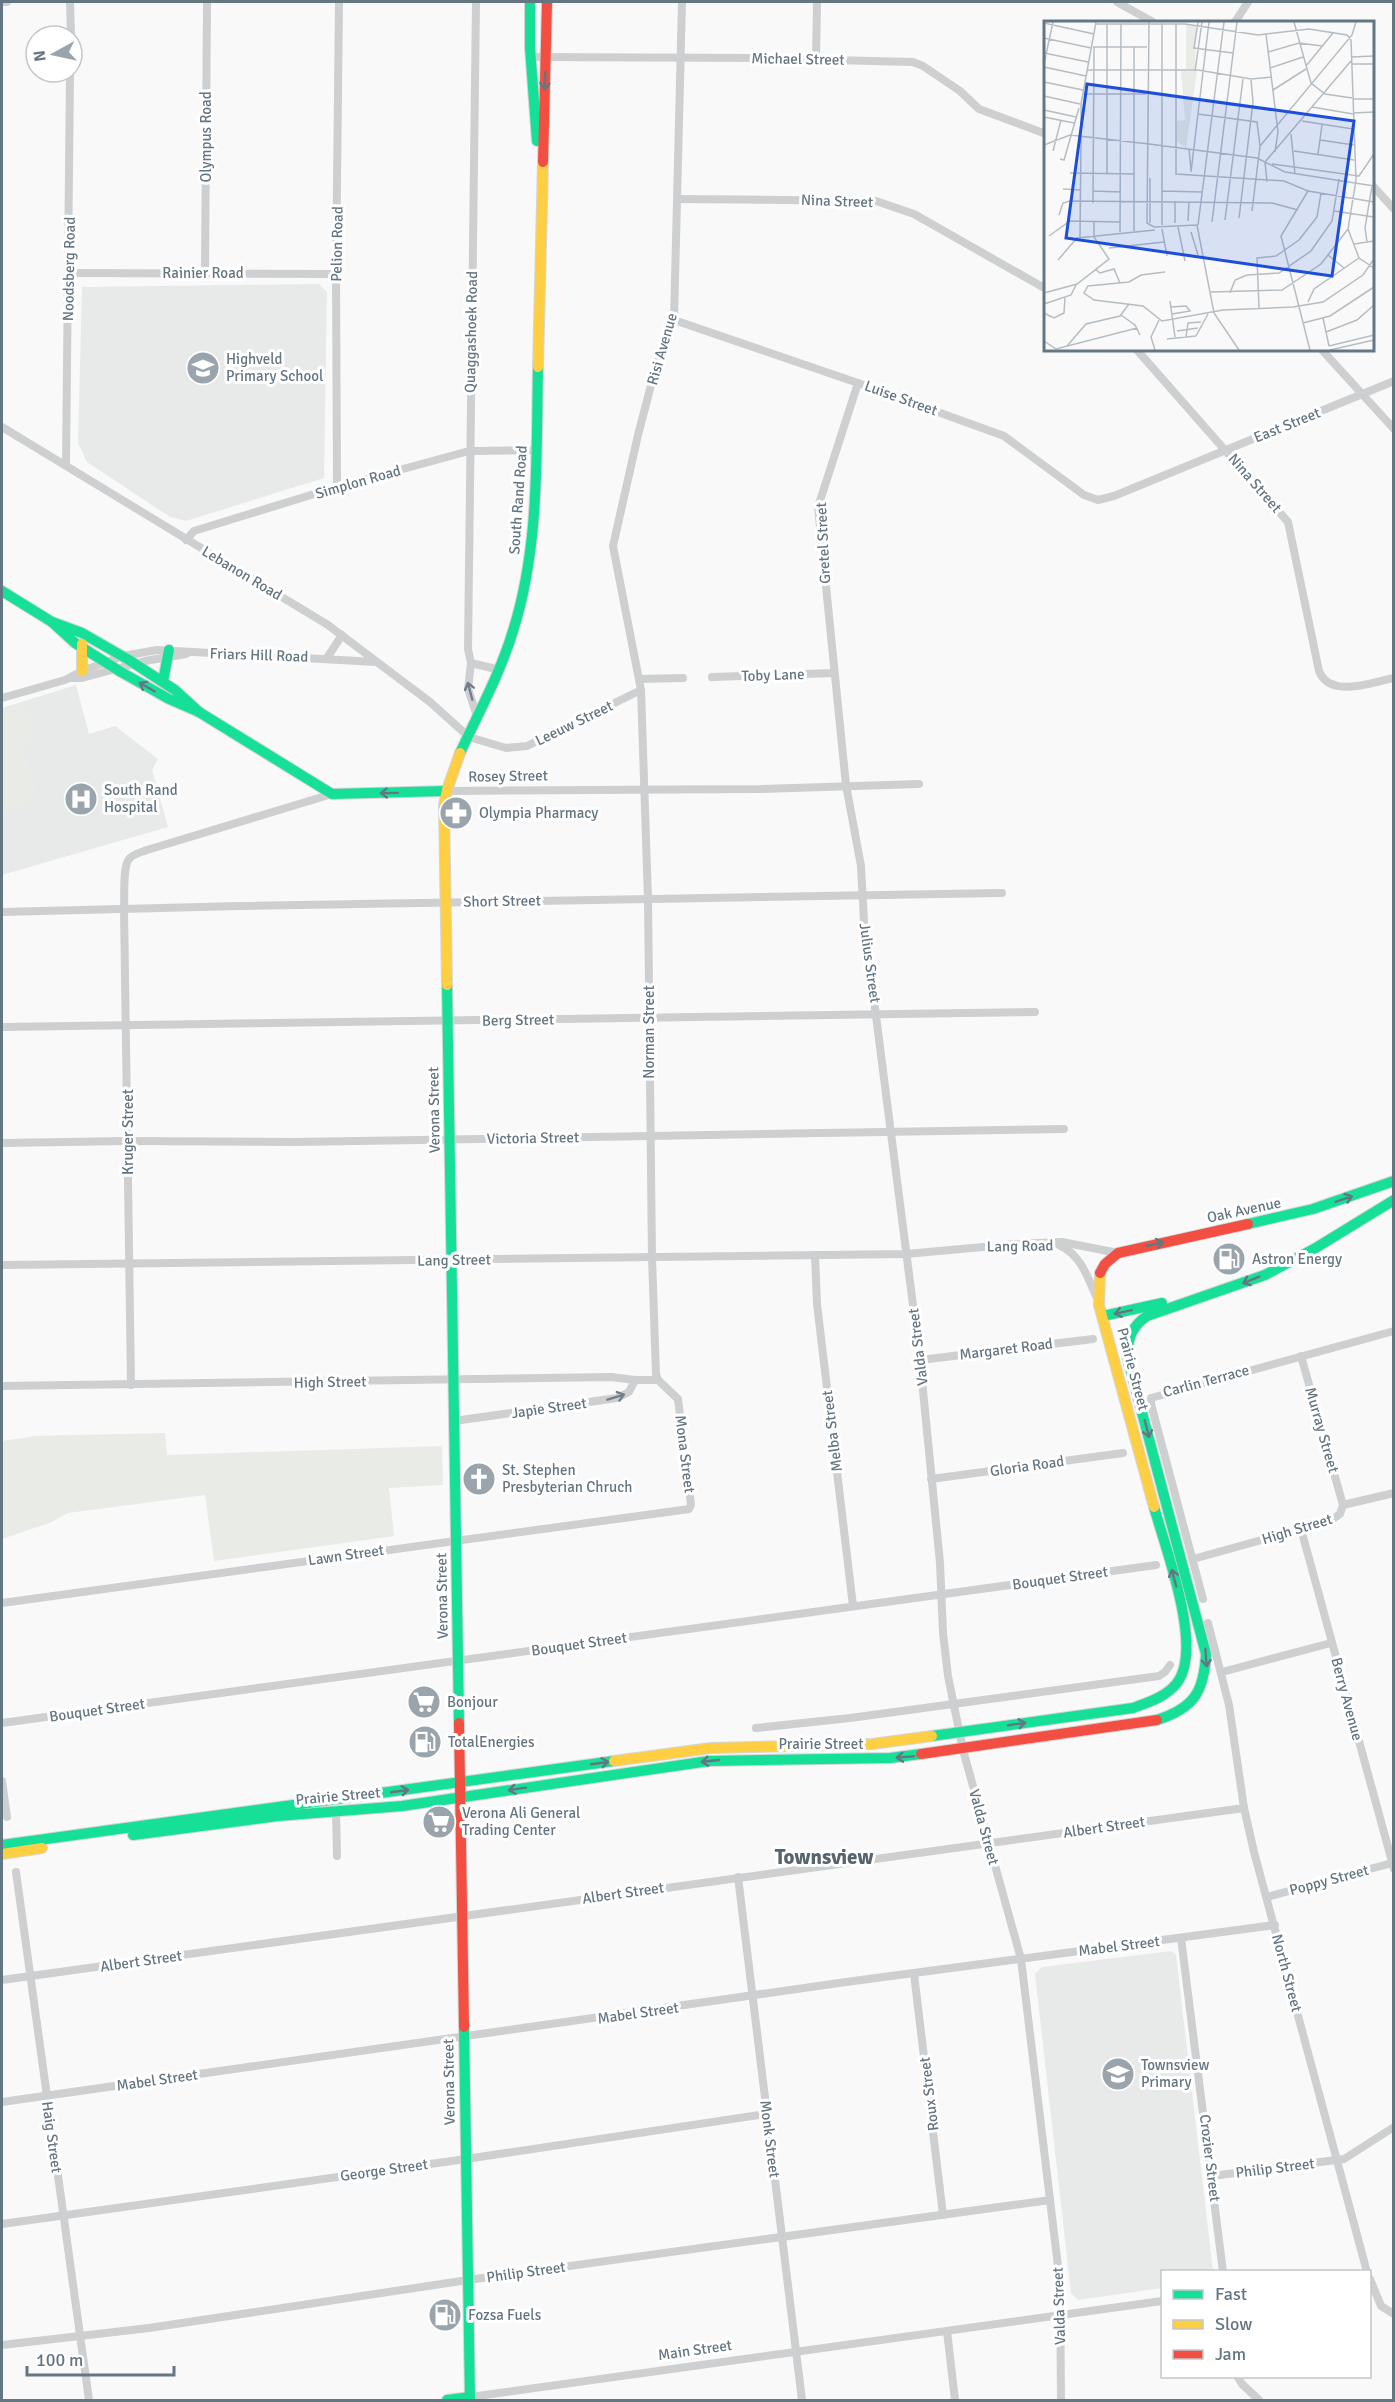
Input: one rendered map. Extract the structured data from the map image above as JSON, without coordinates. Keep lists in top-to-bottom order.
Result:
{
  "streets": {
    "main road": [
      "South Rand Road",
      "Rosey Street",
      "Verona Street",
      "Oak Avenue",
      "Prairie Street",
      "Main Street"
    ],
    "street": [
      "Michael Street",
      "Olympus Road",
      "Nina Street",
      "Pelion Road",
      "Noodsberg Road",
      "Rainier Road",
      "Quaggashoek Road",
      "Risi Avenue",
      "Luise Street",
      "East Street",
      "Simplon Road",
      "Gretel Street",
      "Lebanon Road",
      "Friars Hill Road",
      "Toby Lane",
      "Leeuw Street",
      "Short Street",
      "Julius Street",
      "Berg Street",
      "Norman Street",
      "Kruger Street",
      "Victoria Street",
      "Lang Road",
      "Lang Street",
      "Valda Street",
      "Margaret Road",
      "Carlin Terrace",
      "High Street",
      "Japie Street",
      "Murray Street",
      "Melba Street",
      "Mona Street",
      "Gloria Road",
      "Lawn Street",
      "Bouquet Street",
      "Berry Avenue",
      "Albert Street",
      "Poppy Street",
      "Mabel Street",
      "North Street",
      "Roux Street",
      "Haig Street",
      "Monk Street",
      "Crozier Street",
      "Philip Street",
      "George Street"
    ]
  },
  "crossings": [
    ["Michael Street", "Risi Avenue"],
    ["Michael Street", "South Rand Road"],
    ["Olympus Road", "Rainier Road"],
    ["Nina Street", "Risi Avenue"],
    ["Nina Street", "East Street"],
    ["Pelion Road", "Rainier Road"],
    ["Pelion Road", "Simplon Road"],
    ["Noodsberg Road", "Rainier Road"],
    ["Noodsberg Road", "Lebanon Road"],
    ["Quaggashoek Road", "Simplon Road"],
    ["Quaggashoek Road", "South Rand Road"],
    ["Risi Avenue", "Luise Street"],
    ["Risi Avenue", "Leeuw Street"],
    ["Risi Avenue", "Norman Street"],
    ["Luise Street", "East Street"],
    ["Luise Street", "Gretel Street"],
    ["Simplon Road", "South Rand Road"],
    ["Simplon Road", "Lebanon Road"],
    ["South Rand Road", "Lebanon Road"],
    ["South Rand Road", "Leeuw Street"],
    ["South Rand Road", "Rosey Street"],
    ["South Rand Road", "Verona Street"],
    ["Gretel Street", "Toby Lane"],
    ["Gretel Street", "Julius Street"],
    ["Lebanon Road", "Friars Hill Road"],
    ["Lebanon Road", "Leeuw Street"],
    ["Toby Lane", "Julius Street"],
    ["Leeuw Street", "Norman Street"],
    ["Rosey Street", "Julius Street"],
    ["Rosey Street", "Norman Street"],
    ["Rosey Street", "Verona Street"],
    ["Rosey Street", "Kruger Street"],
    ["Short Street", "Julius Street"],
    ["Short Street", "Norman Street"],
    ["Short Street", "Verona Street"],
    ["Short Street", "Kruger Street"],
    ["Julius Street", "Berg Street"],
    ["Julius Street", "Victoria Street"],
    ["Julius Street", "Lang Road"],
    ["Julius Street", "Lang Street"],
    ["Julius Street", "Valda Street"],
    ["Berg Street", "Norman Street"],
    ["Berg Street", "Verona Street"],
    ["Berg Street", "Kruger Street"],
    ["Norman Street", "Victoria Street"],
    ["Norman Street", "Lang Street"],
    ["Norman Street", "High Street"],
    ["Norman Street", "Mona Street"],
    ["Verona Street", "Victoria Street"],
    ["Verona Street", "Lang Street"],
    ["Verona Street", "Prairie Street"],
    ["Verona Street", "High Street"],
    ["Verona Street", "Japie Street"],
    ["Verona Street", "Lawn Street"],
    ["Verona Street", "Bouquet Street"],
    ["Verona Street", "Albert Street"],
    ["Verona Street", "Mabel Street"],
    ["Verona Street", "Philip Street"],
    ["Verona Street", "George Street"],
    ["Verona Street", "Main Street"],
    ["Kruger Street", "Victoria Street"],
    ["Kruger Street", "Lang Street"],
    ["Kruger Street", "High Street"],
    ["Oak Avenue", "Prairie Street"],
    ["Lang Road", "Lang Street"],
    ["Lang Road", "Valda Street"],
    ["Lang Road", "Prairie Street"],
    ["Lang Street", "Valda Street"],
    ["Lang Street", "Melba Street"],
    ["Valda Street", "Margaret Road"],
    ["Valda Street", "Prairie Street"],
    ["Valda Street", "Gloria Road"],
    ["Valda Street", "Bouquet Street"],
    ["Valda Street", "Albert Street"],
    ["Valda Street", "Mabel Street"],
    ["Valda Street", "Philip Street"],
    ["Valda Street", "Main Street"],
    ["Carlin Terrace", "High Street"],
    ["Carlin Terrace", "Murray Street"],
    ["High Street", "Japie Street"],
    ["High Street", "Murray Street"],
    ["High Street", "Mona Street"],
    ["High Street", "Berry Avenue"],
    ["Melba Street", "Bouquet Street"],
    ["Mona Street", "Lawn Street"],
    ["Berry Avenue", "Poppy Street"],
    ["Albert Street", "North Street"],
    ["Albert Street", "Haig Street"],
    ["Albert Street", "Monk Street"],
    ["Poppy Street", "North Street"],
    ["Mabel Street", "North Street"],
    ["Mabel Street", "Roux Street"],
    ["Mabel Street", "Haig Street"],
    ["Mabel Street", "Monk Street"],
    ["Mabel Street", "Crozier Street"],
    ["North Street", "Philip Street"],
    ["Roux Street", "Philip Street"],
    ["Haig Street", "Philip Street"],
    ["Haig Street", "George Street"],
    ["Monk Street", "Philip Street"],
    ["Monk Street", "George Street"],
    ["Monk Street", "Main Street"],
    ["Crozier Street", "Philip Street"]
  ],
  "one_way": ["Japie Street"],
  "districts": ["Townsview"],
  "places": {
    "school or university": ["Highveld Primary School", "Townsview Primary"],
    "hospital": ["South Rand Hospital"],
    "pharmacy": ["Olympia Pharmacy"],
    "fuel station": ["Astron Energy", "TotalEnergies", "Fozsa Fuels"],
    "church": ["St. Stephen Presbyterian Chruch"],
    "supermarket": ["Bonjour", "Verona Ali General Trading Center"]
  },
  "legend": ["Fast", "Slow", "Jam"],
  "scale_bar": "100 m",
  "north": "left"
}
